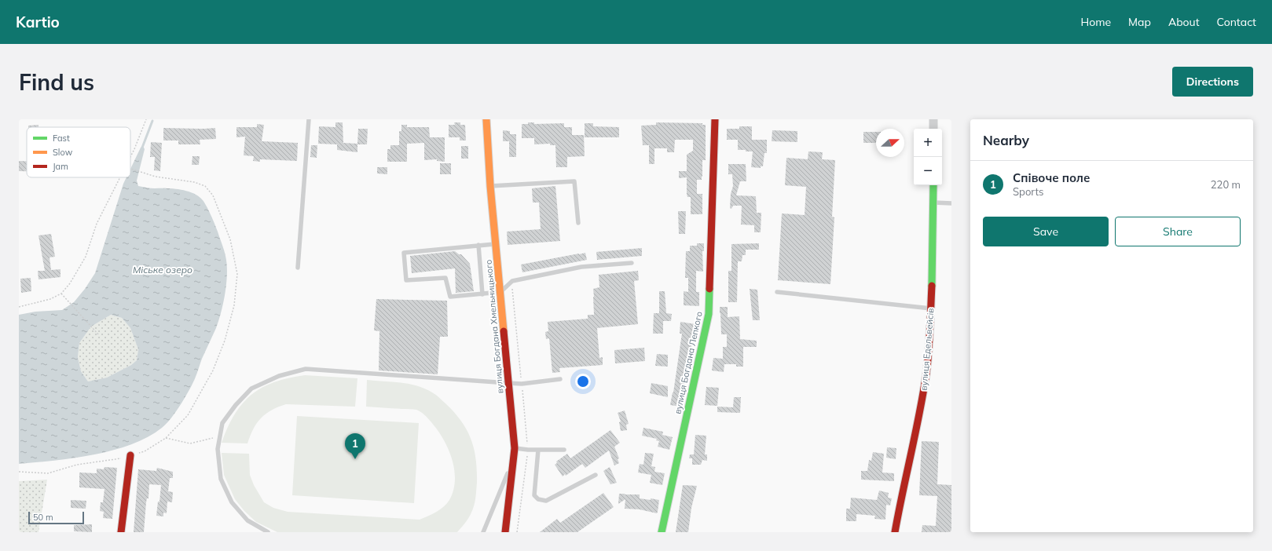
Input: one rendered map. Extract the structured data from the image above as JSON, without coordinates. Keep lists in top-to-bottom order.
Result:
{
  "streets": {
    "street": ["вулиця Богдана Хмельницького", "вулиця Едельвейсів", "вулиця Богдана Лепкого"]
  },
  "water": ["Міське озеро"],
  "legend": ["Fast", "Slow", "Jam"],
  "scale_bar": "50 m",
  "north": "right",
  "page": {
    "header": "Kartio",
    "nav": [
      "Home",
      "Map",
      "About",
      "Contact"
    ],
    "buttons": [
      "Directions",
      ["Save", "Share"]
    ],
    "title": "Find us",
    "heading": "Nearby",
    "map_buttons": ["+", "−"],
    "list": [
      {
        "mark": "1",
        "name": "Співоче поле",
        "note": "Sports",
        "value": "220 m"
      }
    ],
    "pins": "1",
    "scale": "50 m"
  }
}
